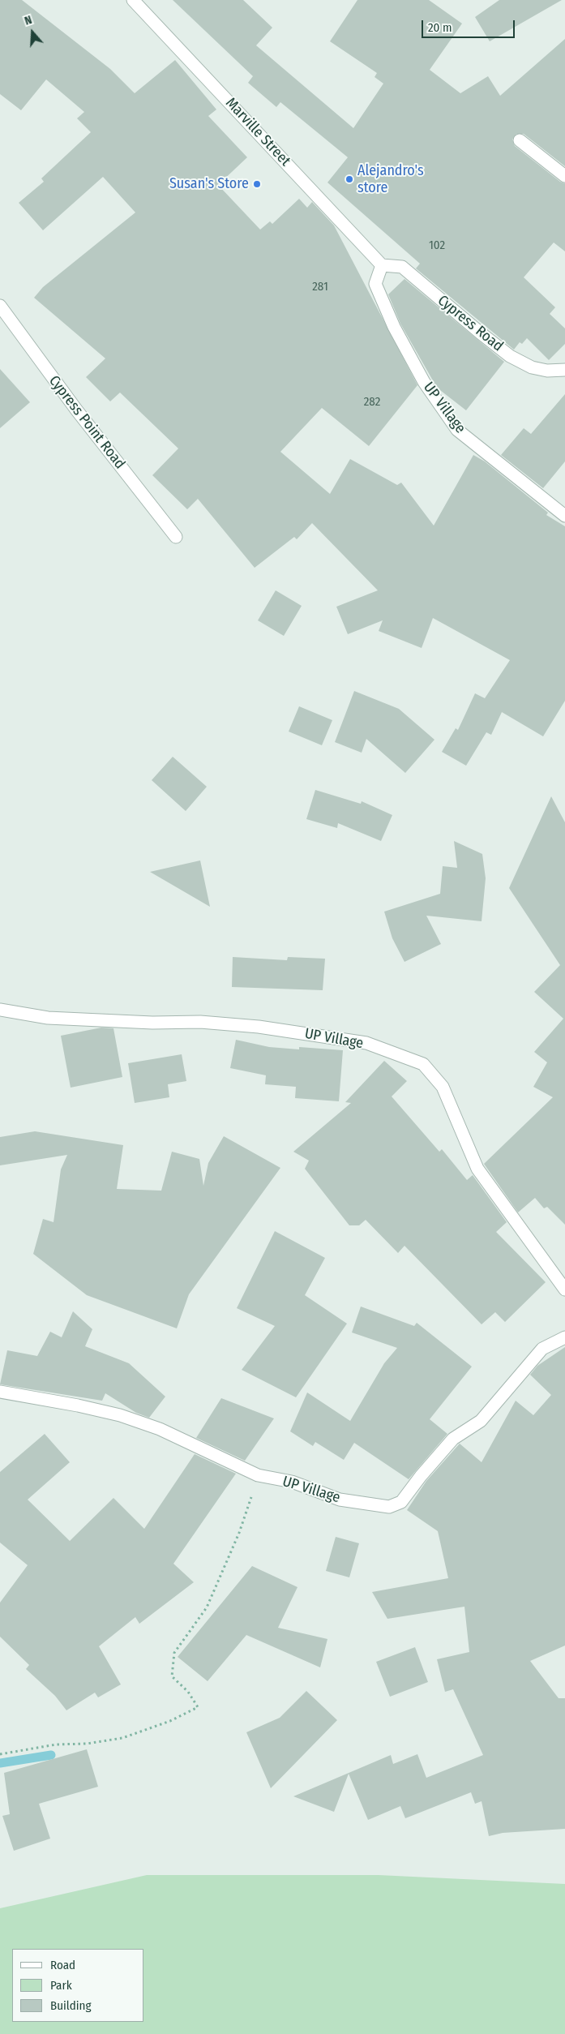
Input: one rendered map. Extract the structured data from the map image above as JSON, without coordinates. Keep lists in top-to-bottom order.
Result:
{
  "streets": {
    "street": [
      "Marville Street",
      "Cypress Road",
      "UP Village",
      "Cypress Point Road"
    ]
  },
  "crossings": [
    ["Marville Street", "Cypress Road"],
    ["Marville Street", "UP Village"],
    ["Cypress Road", "UP Village"]
  ],
  "places": ["Alejandro's store", "Susan's Store"],
  "house_numbers": ["102", "281", "282"],
  "legend": ["Road", "Park", "Building"],
  "scale_bar": "20 m",
  "north": "top"
}
